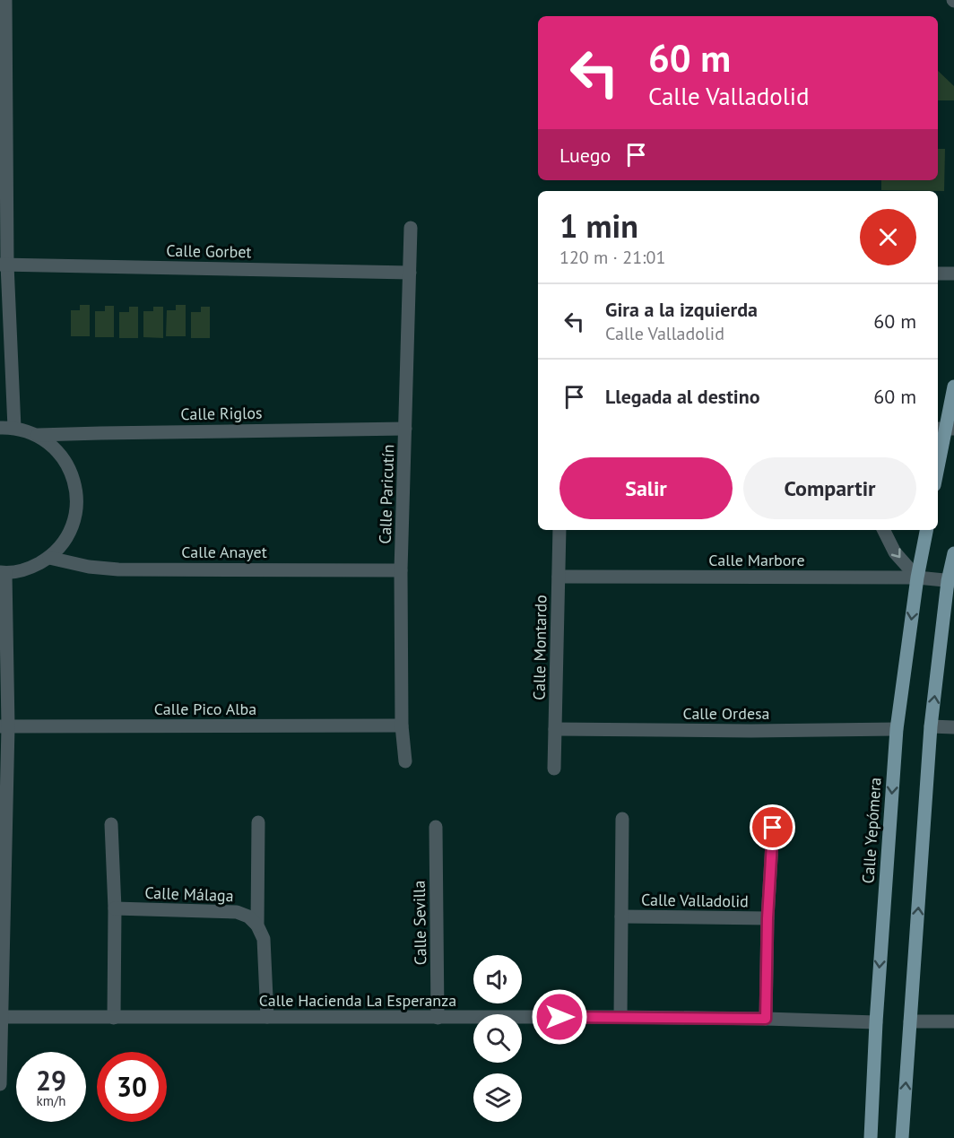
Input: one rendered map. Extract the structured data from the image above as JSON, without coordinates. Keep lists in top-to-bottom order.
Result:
{
  "streets": {
    "main road": ["Calle Yepómera"],
    "street": [
      "Calle Gorbet",
      "Calle Riglos",
      "Calle Paricutín",
      "Calle Anayet",
      "Calle Marbore",
      "Calle Montardo",
      "Calle Pico Alba",
      "Calle Ordesa",
      "Calle Málaga",
      "Calle Valladolid",
      "Calle Sevilla",
      "Calle Hacienda La Esperanza"
    ]
  },
  "crossings": [
    ["Calle Gorbet", "Calle Paricutín"],
    ["Calle Riglos", "Calle Paricutín"],
    ["Calle Paricutín", "Calle Anayet"],
    ["Calle Paricutín", "Calle Pico Alba"],
    ["Calle Marbore", "Calle Montardo"],
    ["Calle Marbore", "Calle Yepómera"],
    ["Calle Montardo", "Calle Ordesa"],
    ["Calle Ordesa", "Calle Yepómera"],
    ["Calle Yepómera", "Calle Hacienda La Esperanza"],
    ["Calle Valladolid", "Calle Hacienda La Esperanza"],
    ["Calle Sevilla", "Calle Hacienda La Esperanza"]
  ],
  "page": {
    "turn": ["60 m", "Calle Valladolid"],
    "then": "Luego",
    "heading": ["1 min", "120 m · 21:01"],
    "list": [
      {
        "name": "Gira a la izquierda",
        "note": "Calle Valladolid",
        "value": "60 m"
      },
      {
        "name": "Llegada al destino",
        "value": "60 m"
      }
    ],
    "buttons": ["Salir", "Compartir"],
    "speed": "29 km/h",
    "limit": "30"
  }
}
